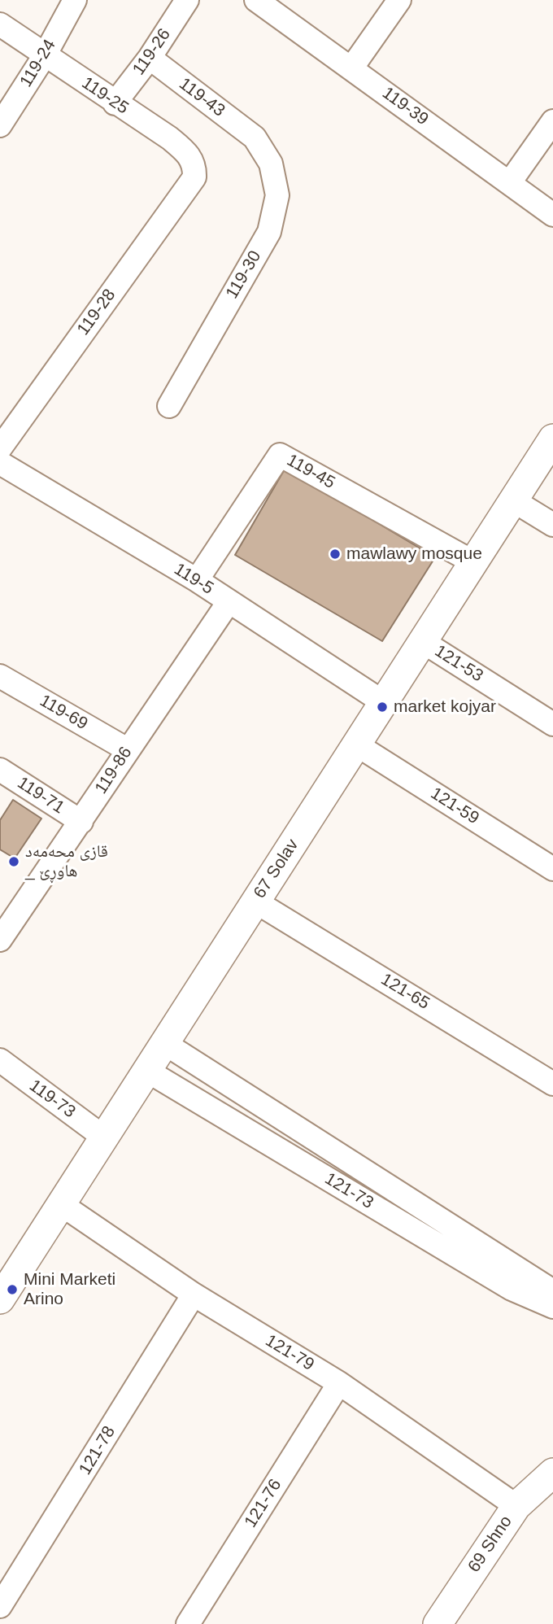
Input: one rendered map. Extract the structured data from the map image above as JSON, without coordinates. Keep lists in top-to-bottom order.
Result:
{
  "streets": {
    "street": [
      "119-26",
      "119-24",
      "119-25",
      "119-43",
      "119-39",
      "119-30",
      "119-28",
      "119-45",
      "119-5",
      "121-53",
      "119-69",
      "119-86",
      "119-71",
      "121-59",
      "67 Solav",
      "121-65",
      "119-73",
      "121-73",
      "121-79",
      "121-78",
      "121-76",
      "69 Shno"
    ]
  },
  "crossings": [
    ["119-26", "119-25"],
    ["119-26", "119-43"],
    ["119-24", "119-25"],
    ["119-25", "119-28"],
    ["119-43", "119-30"],
    ["119-45", "119-5"],
    ["119-45", "67 Solav"],
    ["119-5", "119-86"],
    ["119-5", "67 Solav"],
    ["121-53", "67 Solav"],
    ["119-69", "119-86"],
    ["119-86", "119-71"],
    ["121-59", "67 Solav"],
    ["67 Solav", "121-65"],
    ["67 Solav", "119-73"],
    ["67 Solav", "121-73"],
    ["67 Solav", "121-79"],
    ["121-79", "121-78"],
    ["121-79", "121-76"],
    ["121-79", "69 Shno"]
  ],
  "places": [
    "mawlawy mosque",
    "market kojyar",
    "قازی محەمەد _ هاوڕێ",
    "Mini Marketi Arino"
  ]
}
